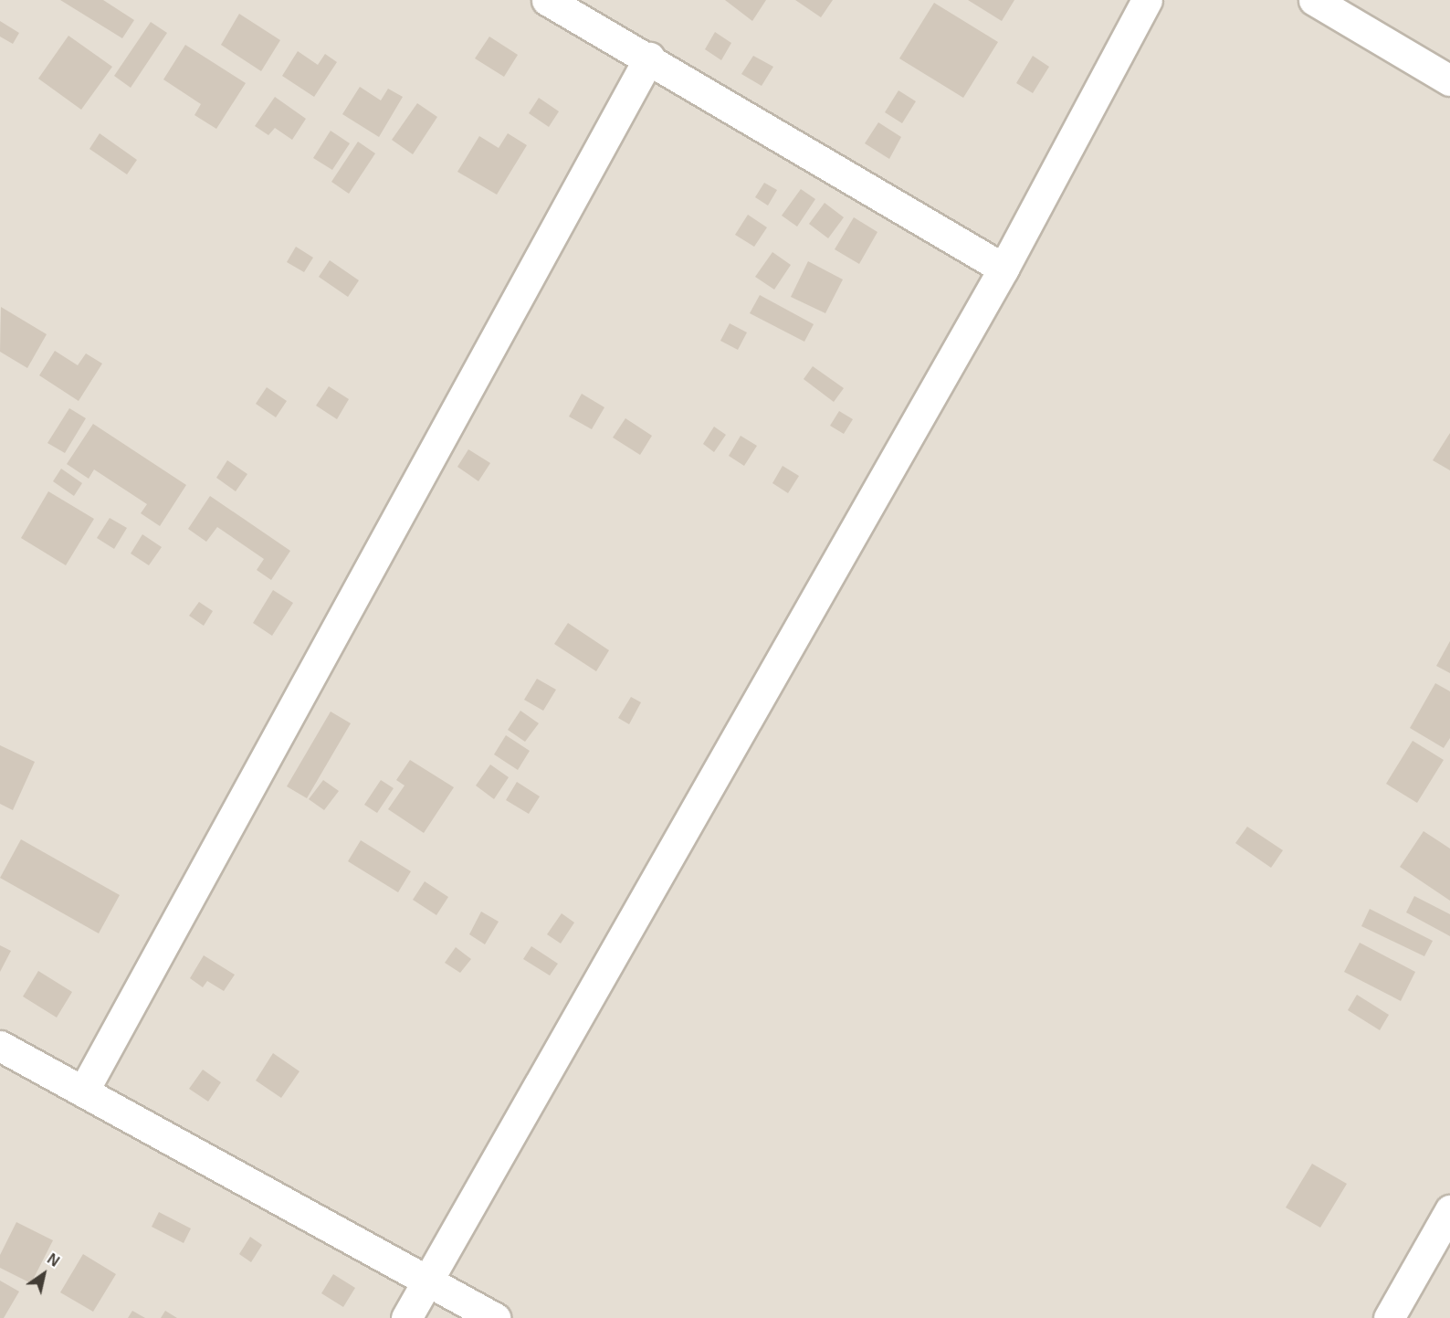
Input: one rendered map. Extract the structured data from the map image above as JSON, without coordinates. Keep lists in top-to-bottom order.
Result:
{
  "north": "top right"
}
